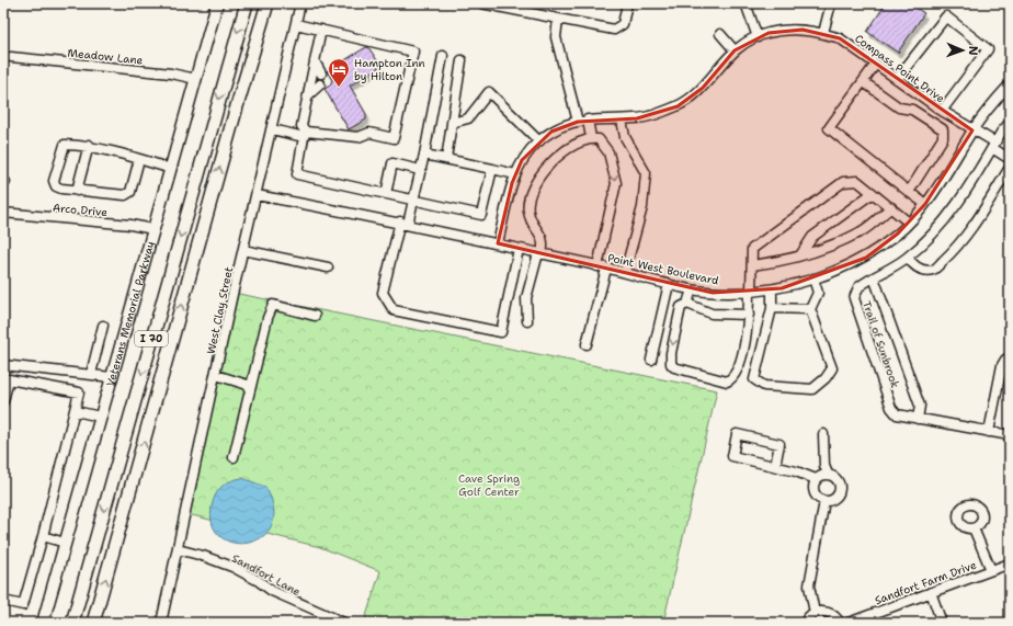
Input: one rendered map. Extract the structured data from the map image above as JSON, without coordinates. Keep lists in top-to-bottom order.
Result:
{
  "streets": {
    "highway": ["I 70"],
    "main road": ["Veterans Memorial Parkway"],
    "street": [
      "Meadow Lane",
      "Compass Point Drive",
      "Arco Drive",
      "Point West Boulevard",
      "West Clay Street",
      "Trail of Sunbrook",
      "Sandfort Lane",
      "Sandfort Farm Drive"
    ]
  },
  "crossings": [
    ["Meadow Lane", "Veterans Memorial Parkway"],
    ["Compass Point Drive", "Point West Boulevard"],
    ["Compass Point Drive", "Trail of Sunbrook"],
    ["Arco Drive", "Veterans Memorial Parkway"],
    ["Point West Boulevard", "West Clay Street"],
    ["West Clay Street", "Sandfort Lane"]
  ],
  "parks": ["Cave Spring Golf Center"],
  "places": {
    "hotel": ["Hampton Inn by Hilton"]
  },
  "north": "right"
}
